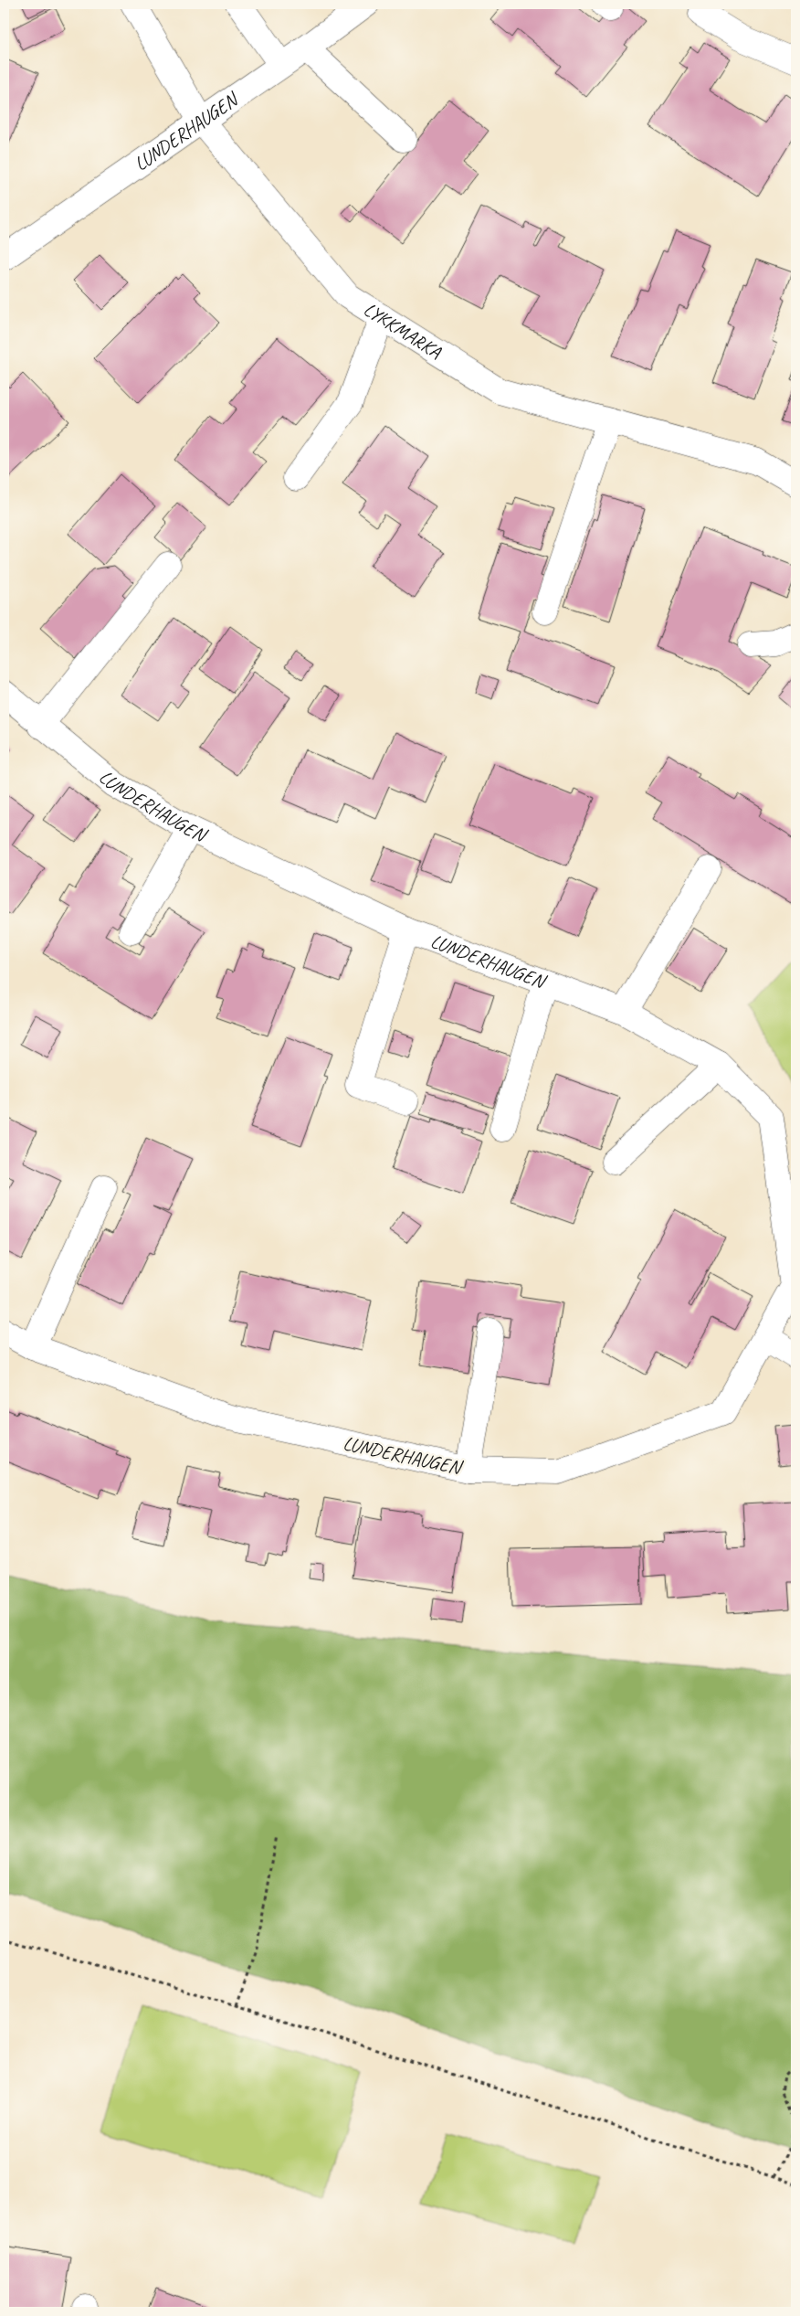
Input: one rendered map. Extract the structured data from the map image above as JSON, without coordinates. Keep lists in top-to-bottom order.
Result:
{
  "streets": {
    "street": ["LUNDERHAUGEN", "LYKKMARKA"]
  },
  "crossings": [
    ["LUNDERHAUGEN", "LYKKMARKA"]
  ]
}
